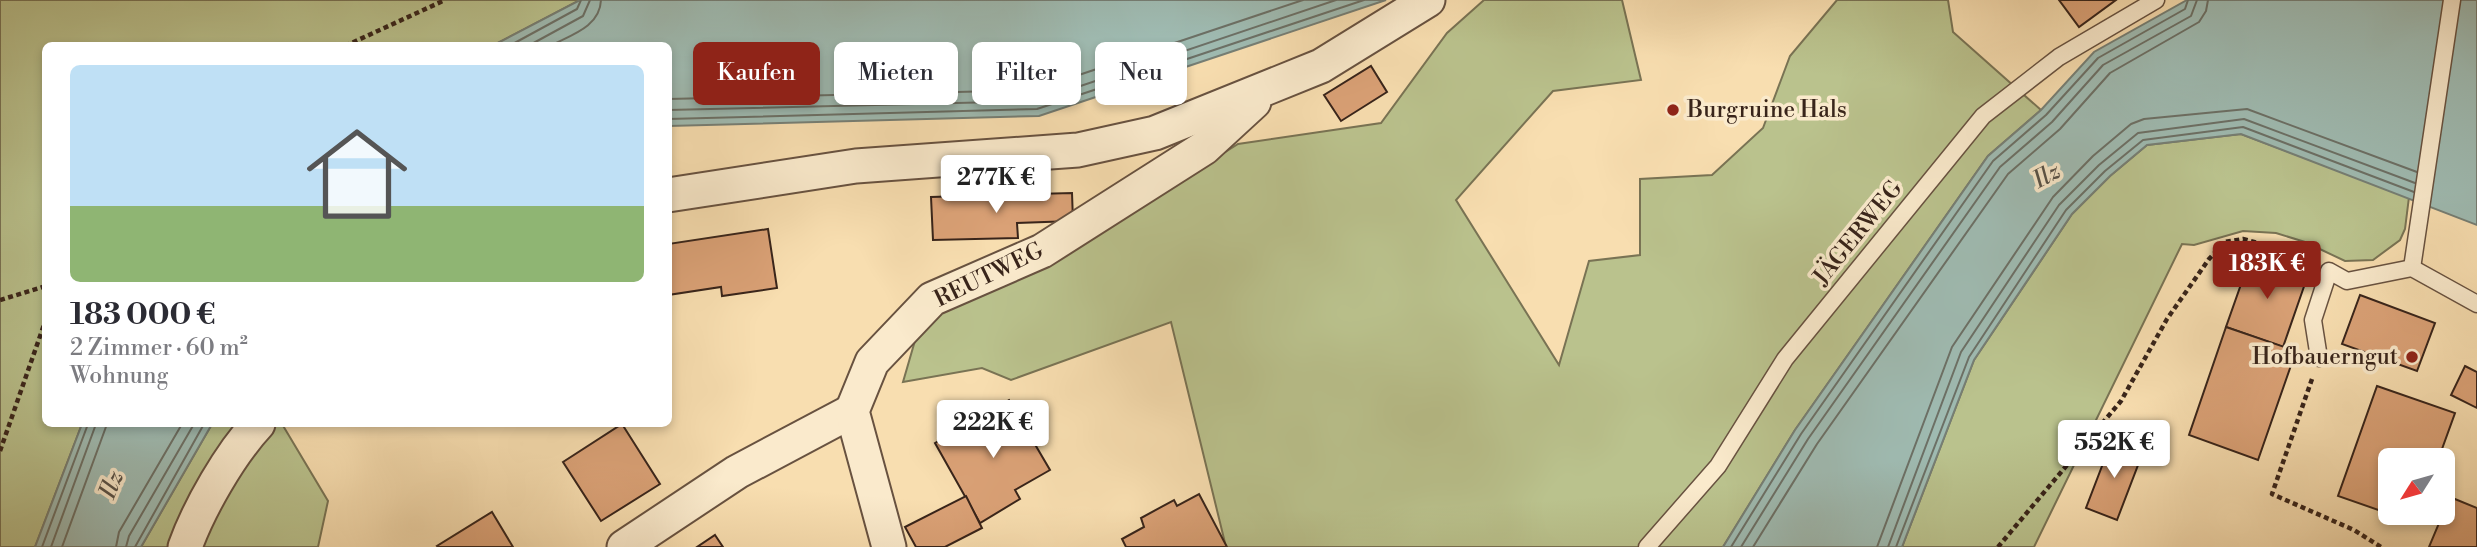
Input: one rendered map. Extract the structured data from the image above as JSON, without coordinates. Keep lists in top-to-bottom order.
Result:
{
  "streets": {
    "street": ["REUTWEG"],
    "lane": ["JÄGERWEG"]
  },
  "water": ["Ilz"],
  "places": ["Burgruine Hals", "Hofbauerngut"],
  "north": "bottom left",
  "page": {
    "chip": [
      "Kaufen",
      "Mieten",
      "Filter",
      "Neu"
    ],
    "list": [
      {
        "name": "183 000 €",
        "note": "2 Zimmer · 60 m² · Wohnung"
      }
    ],
    "price": [
      "277K €",
      "183K €",
      "222K €",
      "552K €"
    ]
  }
}
